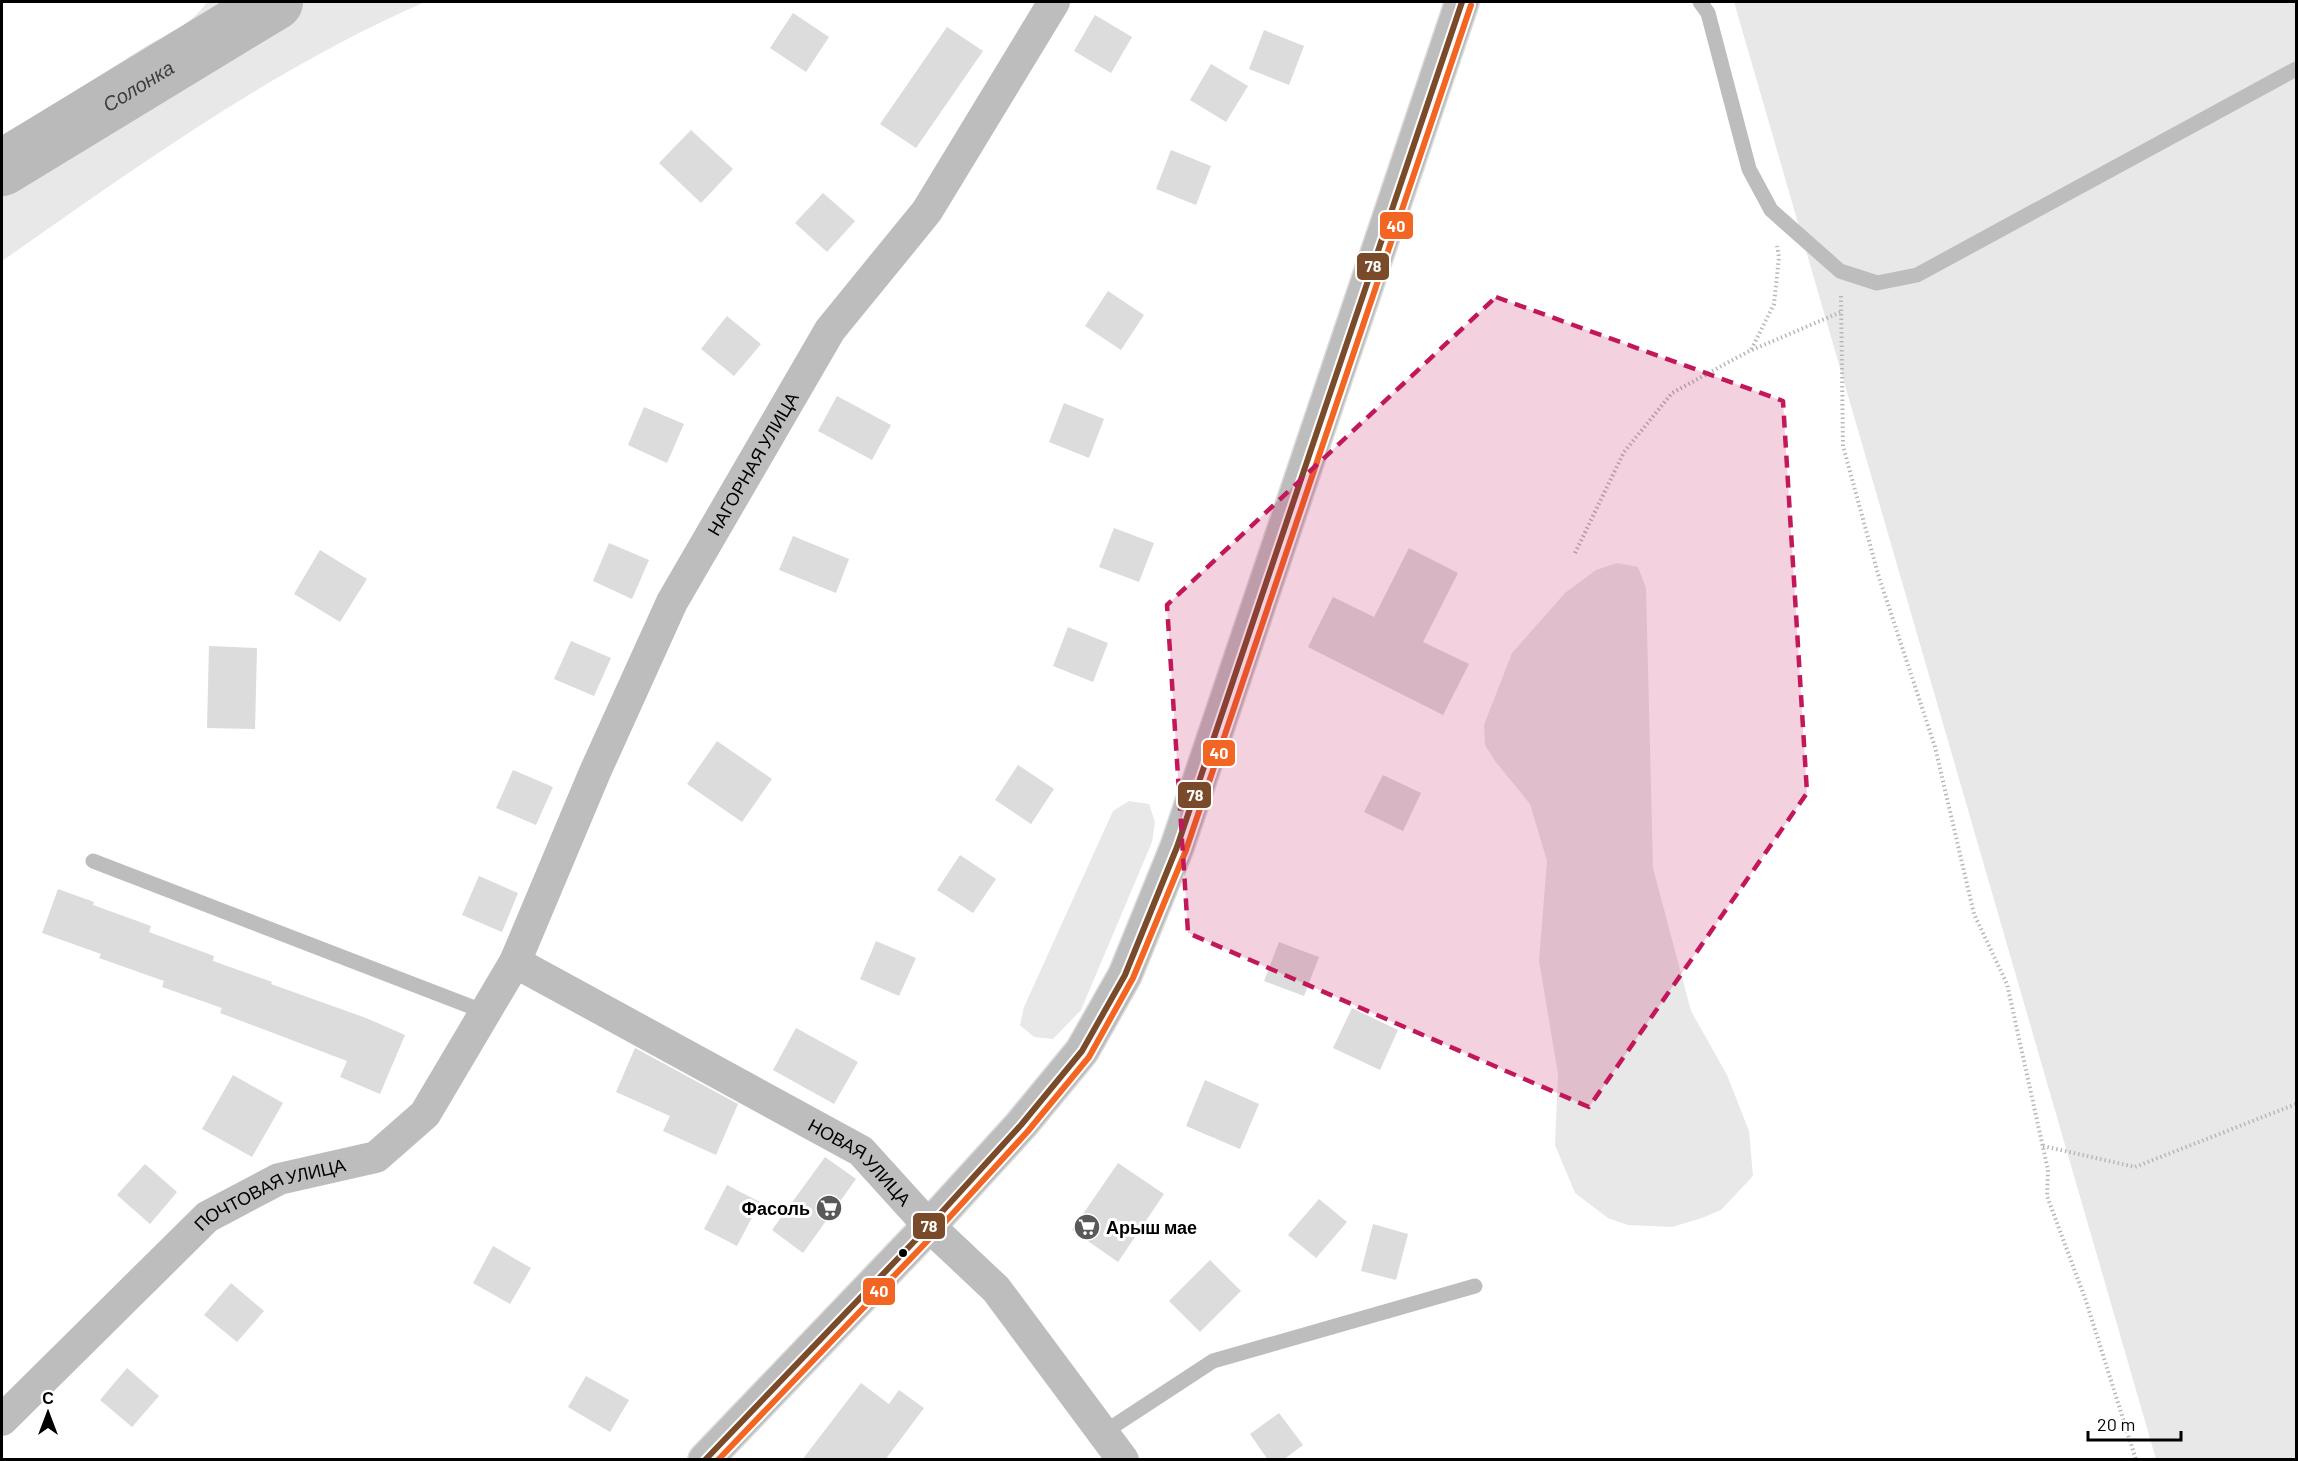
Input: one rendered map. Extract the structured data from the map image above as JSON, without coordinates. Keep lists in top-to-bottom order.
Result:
{
  "streets": {
    "street": ["НАГОРНАЯ УЛИЦА", "НОВАЯ УЛИЦА", "ПОЧТОВАЯ УЛИЦА"]
  },
  "crossings": [
    ["НАГОРНАЯ УЛИЦА", "НОВАЯ УЛИЦА"],
    ["НАГОРНАЯ УЛИЦА", "ПОЧТОВАЯ УЛИЦА"],
    ["НОВАЯ УЛИЦА", "ПОЧТОВАЯ УЛИЦА"]
  ],
  "water": ["Солонка"],
  "places": {
    "supermarket": ["Фасоль", "Арыш мае"]
  },
  "lines": ["transit line 78", "transit line 40"],
  "scale_bar": "20 m",
  "north": "top"
}
